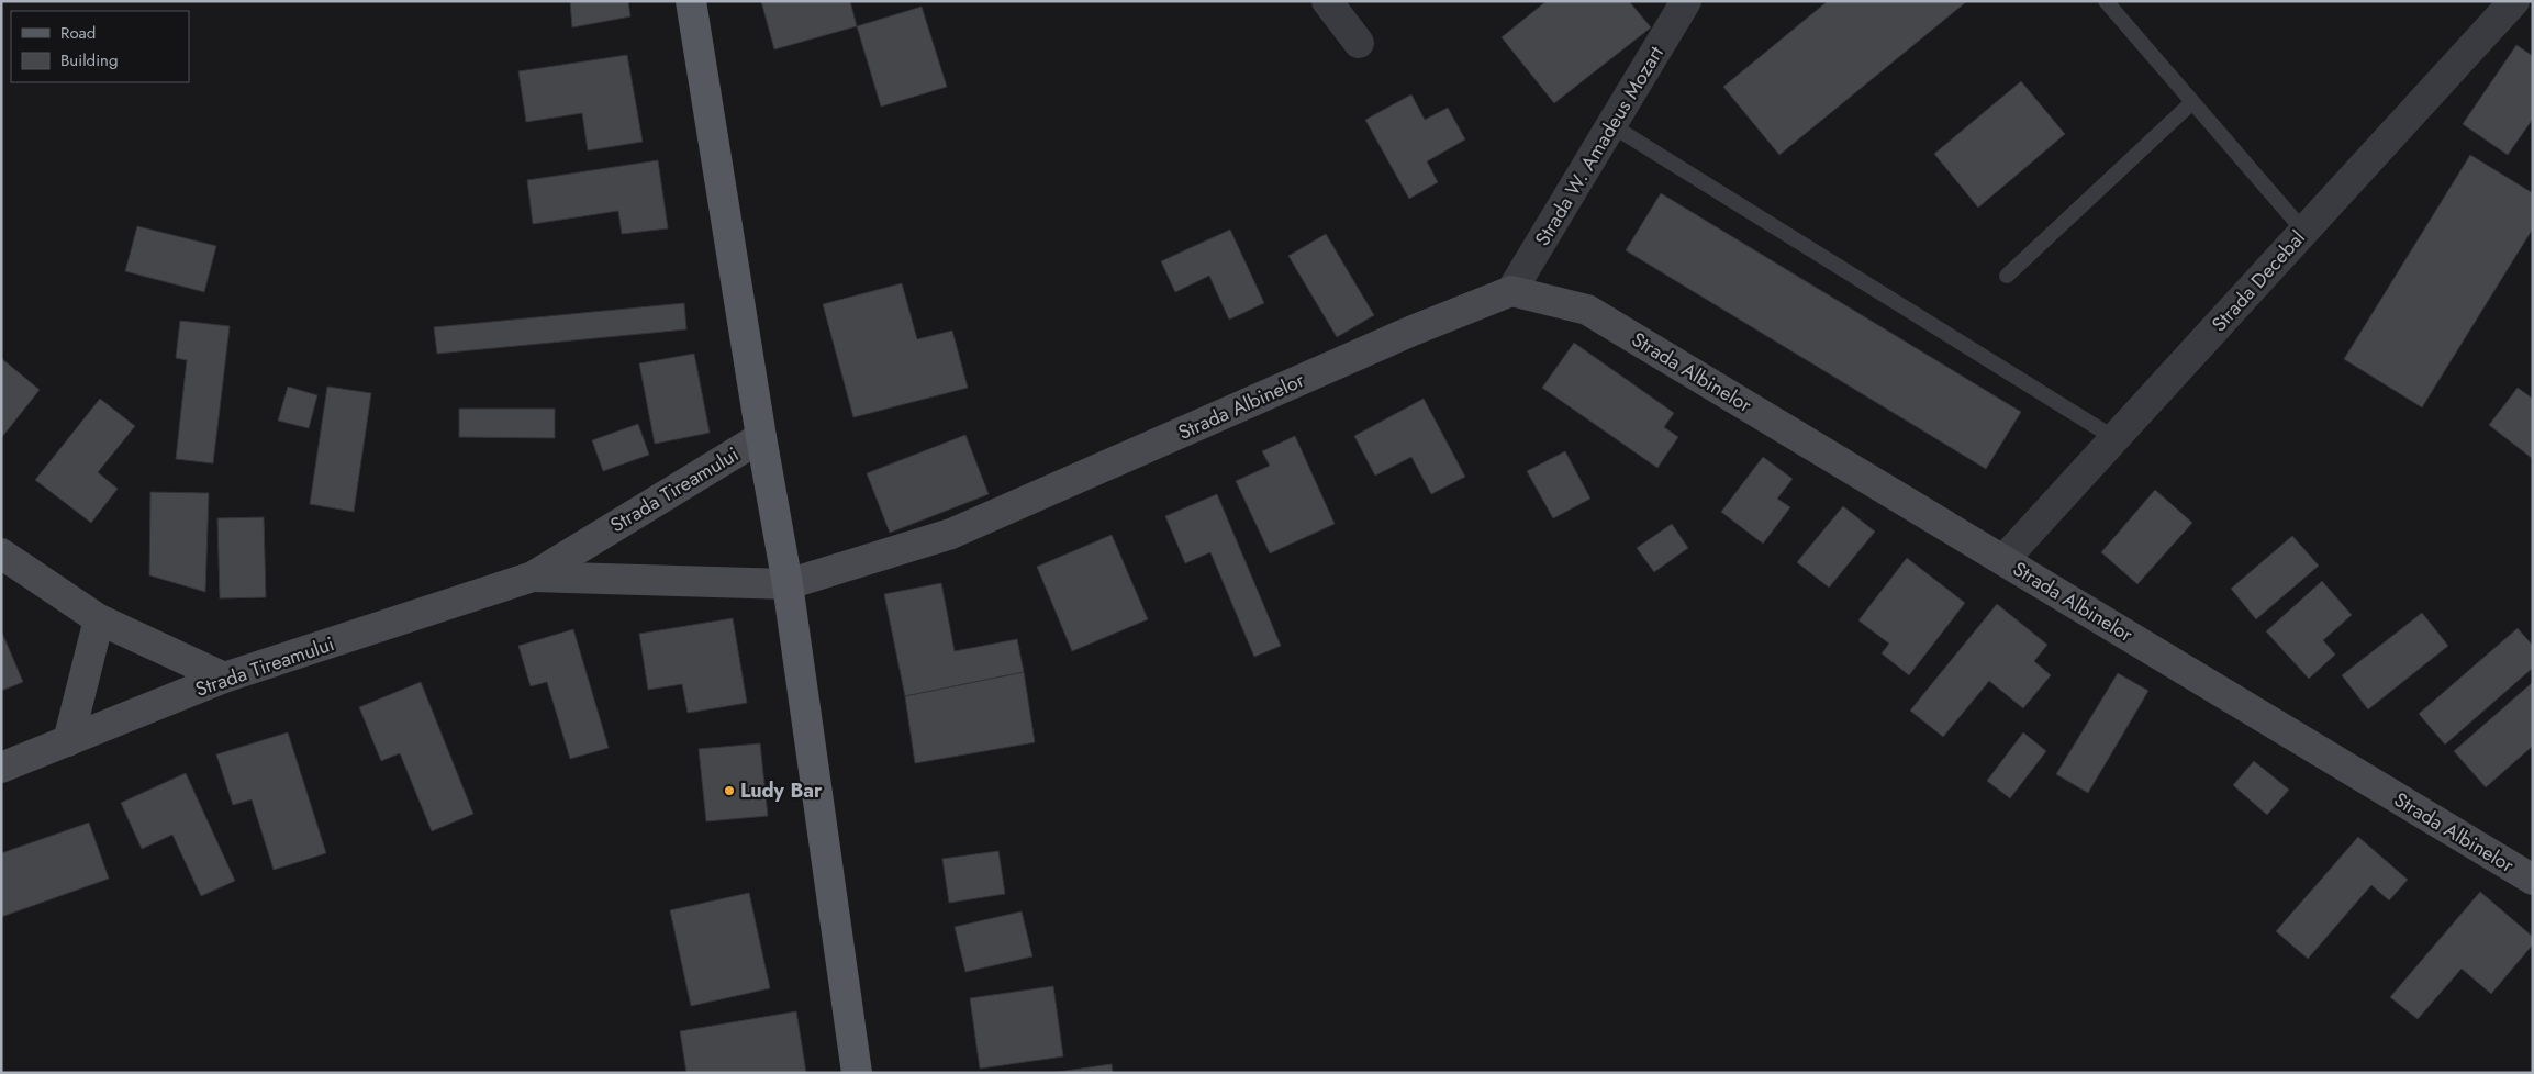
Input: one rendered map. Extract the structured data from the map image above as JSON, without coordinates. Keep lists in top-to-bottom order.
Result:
{
  "streets": {
    "street": [
      "Strada W. Amadeus Mozart",
      "Strada Decebal",
      "Strada Albinelor",
      "Strada Tireamului"
    ]
  },
  "crossings": [
    ["Strada W. Amadeus Mozart", "Strada Albinelor"],
    ["Strada Decebal", "Strada Albinelor"],
    ["Strada Albinelor", "Strada Tireamului"]
  ],
  "places": ["Ludy Bar"],
  "legend": ["Road", "Building"]
}
